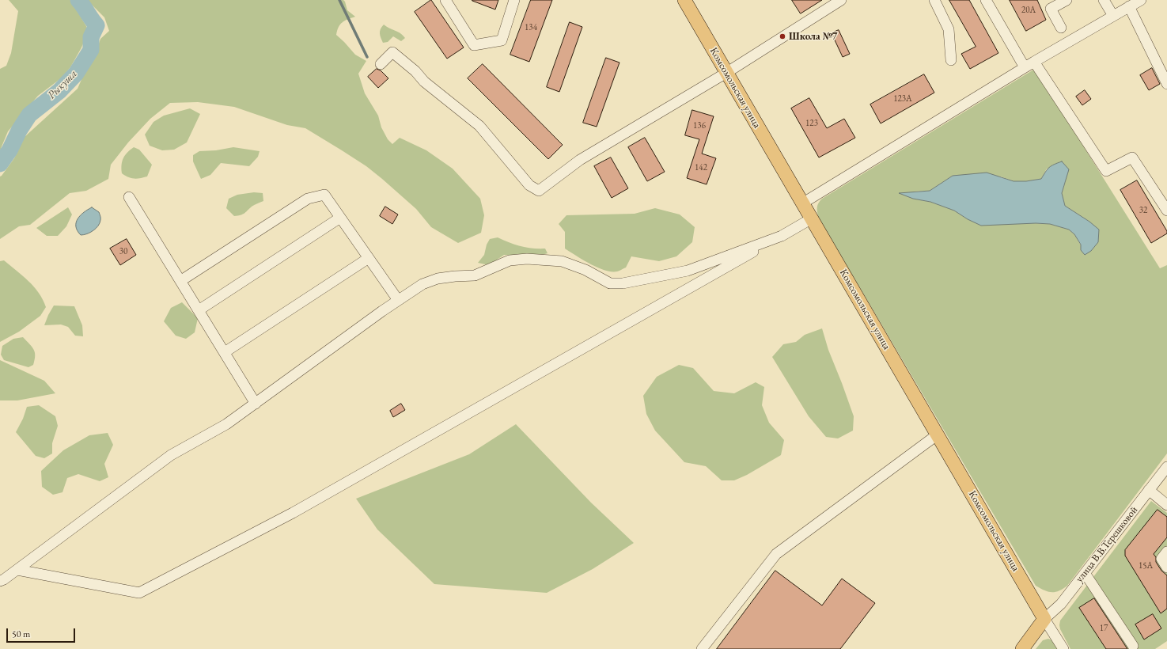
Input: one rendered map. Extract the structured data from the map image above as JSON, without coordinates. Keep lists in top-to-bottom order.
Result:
{
  "streets": {
    "main road": ["Комсомольская улица"],
    "street": ["улица В.В.Терешковой"]
  },
  "crossings": [
    ["Комсомольская улица", "улица В.В.Терешковой"]
  ],
  "water": ["Рыкуша"],
  "places": ["Школа №7"],
  "house_numbers": [
    "20А",
    "134",
    "123А",
    "123",
    "136",
    "142",
    "32",
    "30",
    "15А",
    "17"
  ],
  "scale_bar": "50 m"
}
